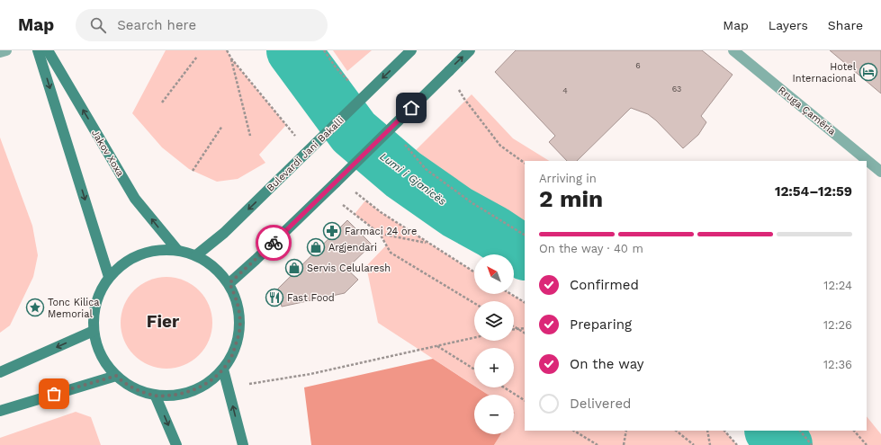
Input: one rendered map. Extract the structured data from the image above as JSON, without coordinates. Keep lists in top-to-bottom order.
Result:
{
  "streets": {
    "main road": ["Jakov Xoxa", "Bulevardi Jani Bakalli"],
    "street": ["Rruga Çamëria"]
  },
  "districts": ["Fier"],
  "water": ["Lumi i Gjanicës"],
  "places": {
    "hotel": ["Hotel Internacional"],
    "pharmacy": ["Farmaci 24 ore"],
    "shop": ["Argjendari", "Servis Celularesh"],
    "restaurant": ["Fast Food"],
    "place": ["Tonc Kilica Memorial"]
  },
  "house_numbers": ["6", "63", "4"],
  "north": "top left",
  "page": {
    "header": "Map",
    "search": "Search here",
    "nav": ["Map", "Layers", "Share"],
    "heading": ["2 min", "Arriving in", "12:54–12:59"],
    "bar": "On the way · 40 m",
    "map_buttons": ["+", "−"],
    "list": [
      ["Confirmed", "12:24"],
      ["Preparing", "12:26"],
      ["On the way", "12:36"],
      "Delivered"
    ]
  }
}
